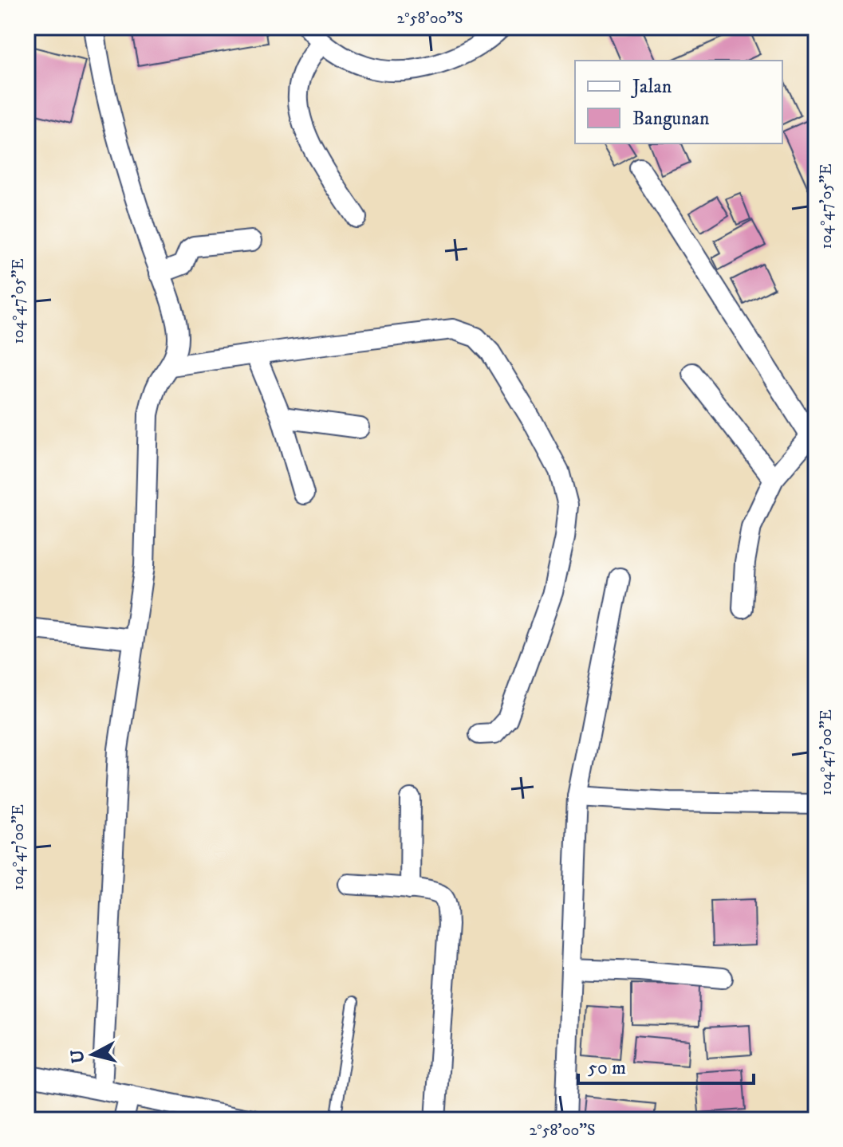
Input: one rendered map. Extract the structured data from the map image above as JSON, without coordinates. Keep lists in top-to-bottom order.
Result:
{
  "legend": ["Jalan", "Bangunan"],
  "scale_bar": "50 m",
  "north": "left",
  "coordinates": ["2°58'00\"S", "104°47'05\"E", "104°47'00\"E"]
}
